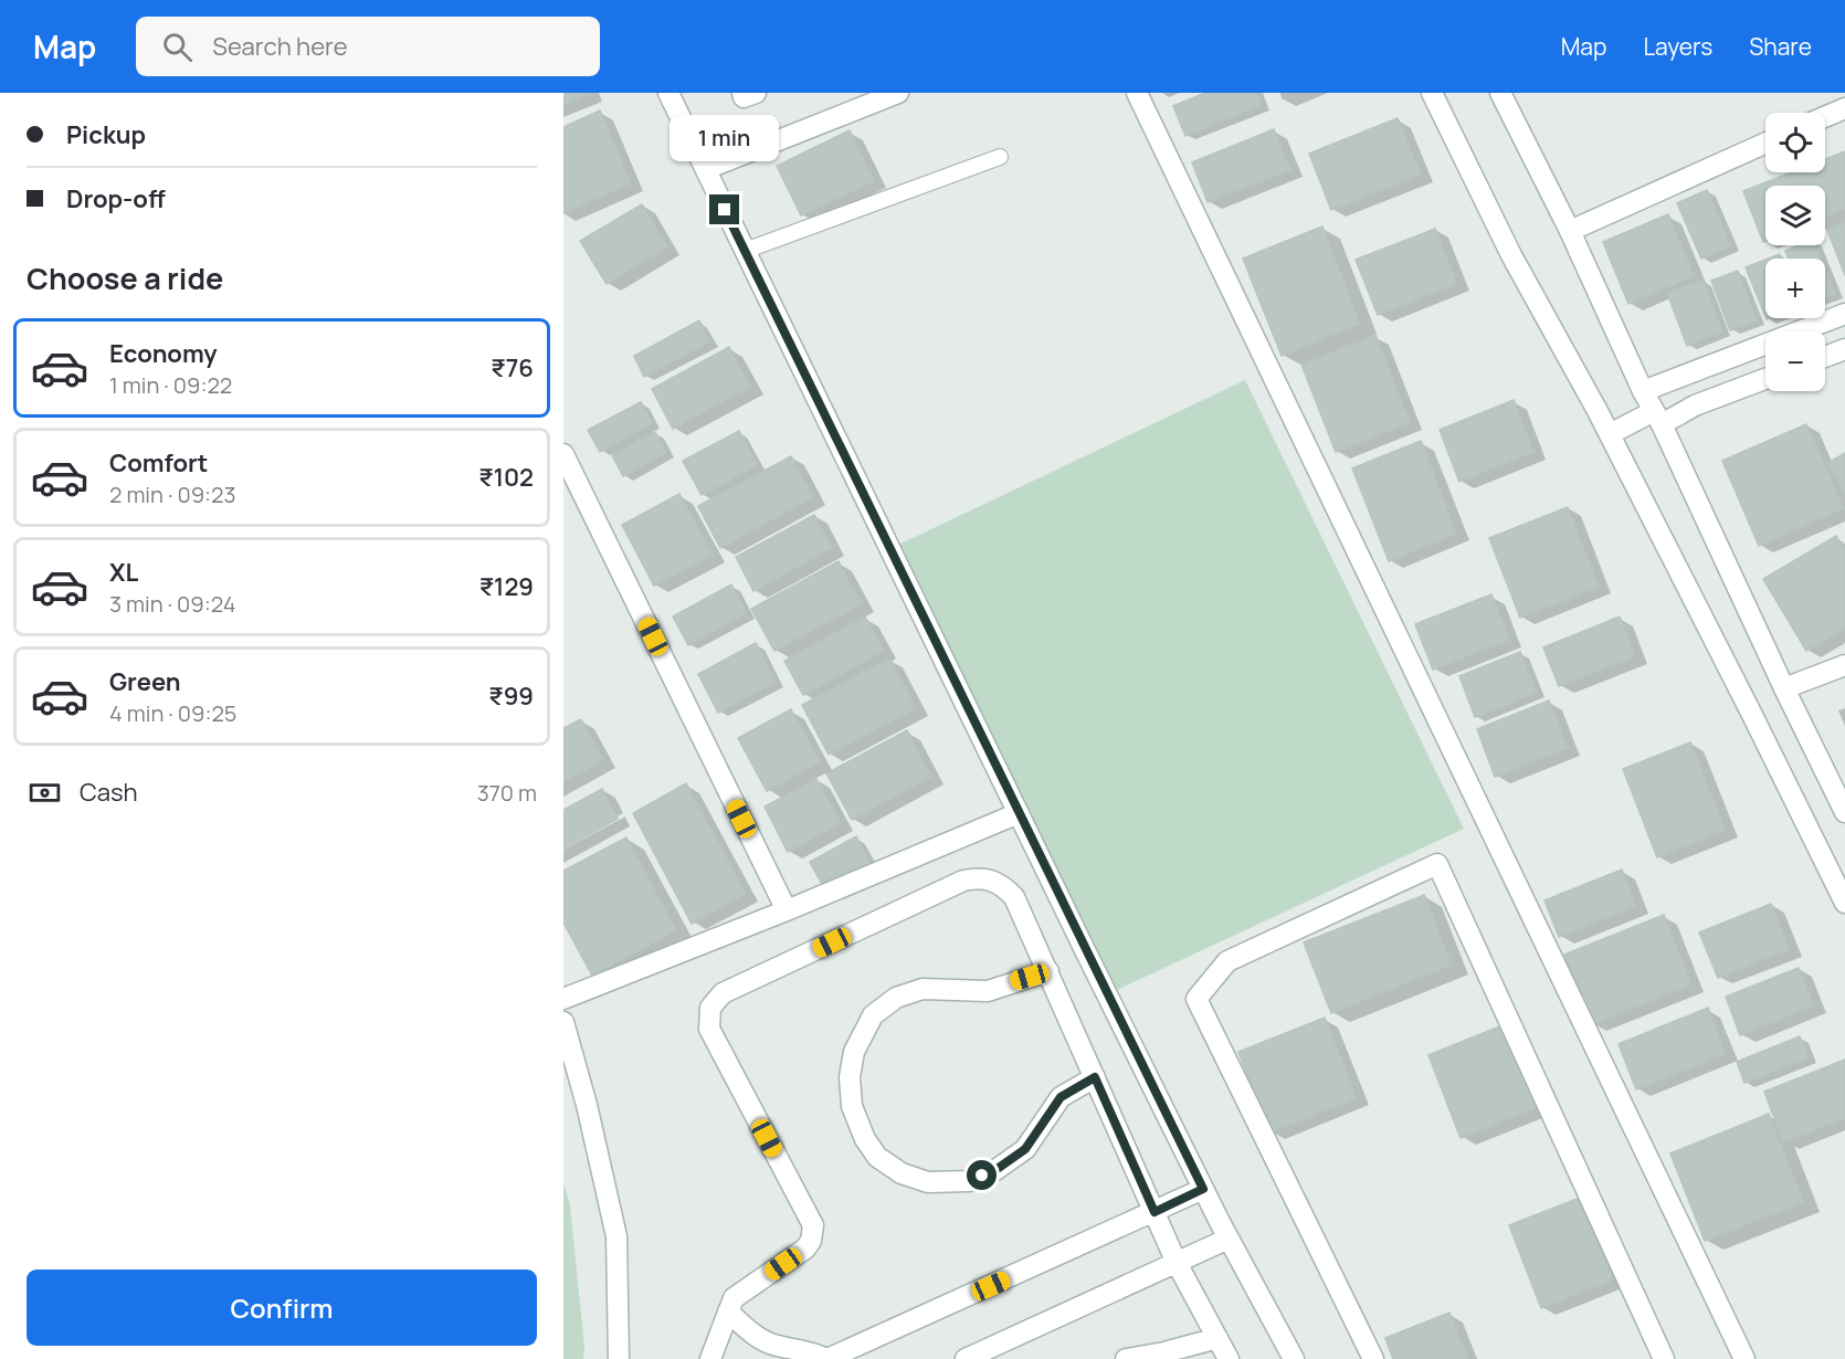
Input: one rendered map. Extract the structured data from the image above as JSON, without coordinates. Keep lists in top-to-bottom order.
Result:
{
  "page": {
    "header": "Map",
    "search": "Search here",
    "nav": ["Map", "Layers", "Share"],
    "banner": ["Pickup", "Drop-off"],
    "map_buttons": ["+", "−"],
    "bubble": "1 min",
    "heading": "Choose a ride",
    "list": [
      {
        "name": "Economy",
        "note": "1 min · 09:22",
        "value": "₹76"
      },
      {
        "name": "Comfort",
        "note": "2 min · 09:23",
        "value": "₹102"
      },
      {
        "name": "XL",
        "note": "3 min · 09:24",
        "value": "₹129"
      },
      {
        "name": "Green",
        "note": "4 min · 09:25",
        "value": "₹99"
      }
    ],
    "pay": ["Cash", "370 m"],
    "buttons": "Confirm"
  }
}
